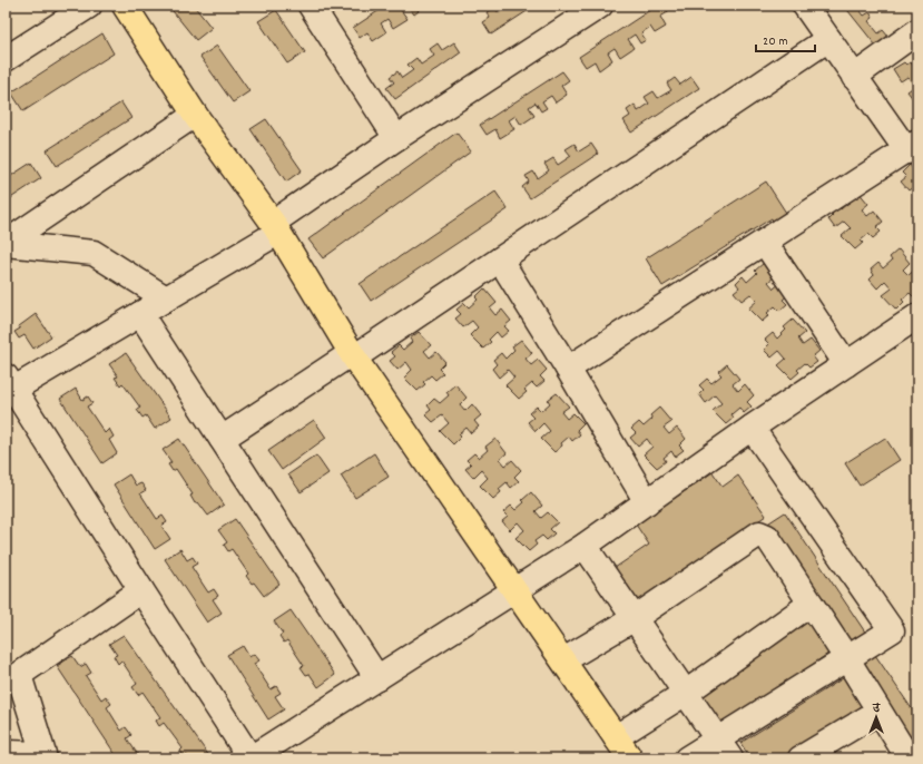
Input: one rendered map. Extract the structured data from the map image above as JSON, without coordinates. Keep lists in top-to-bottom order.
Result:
{
  "scale_bar": "20 m",
  "north": "top"
}
